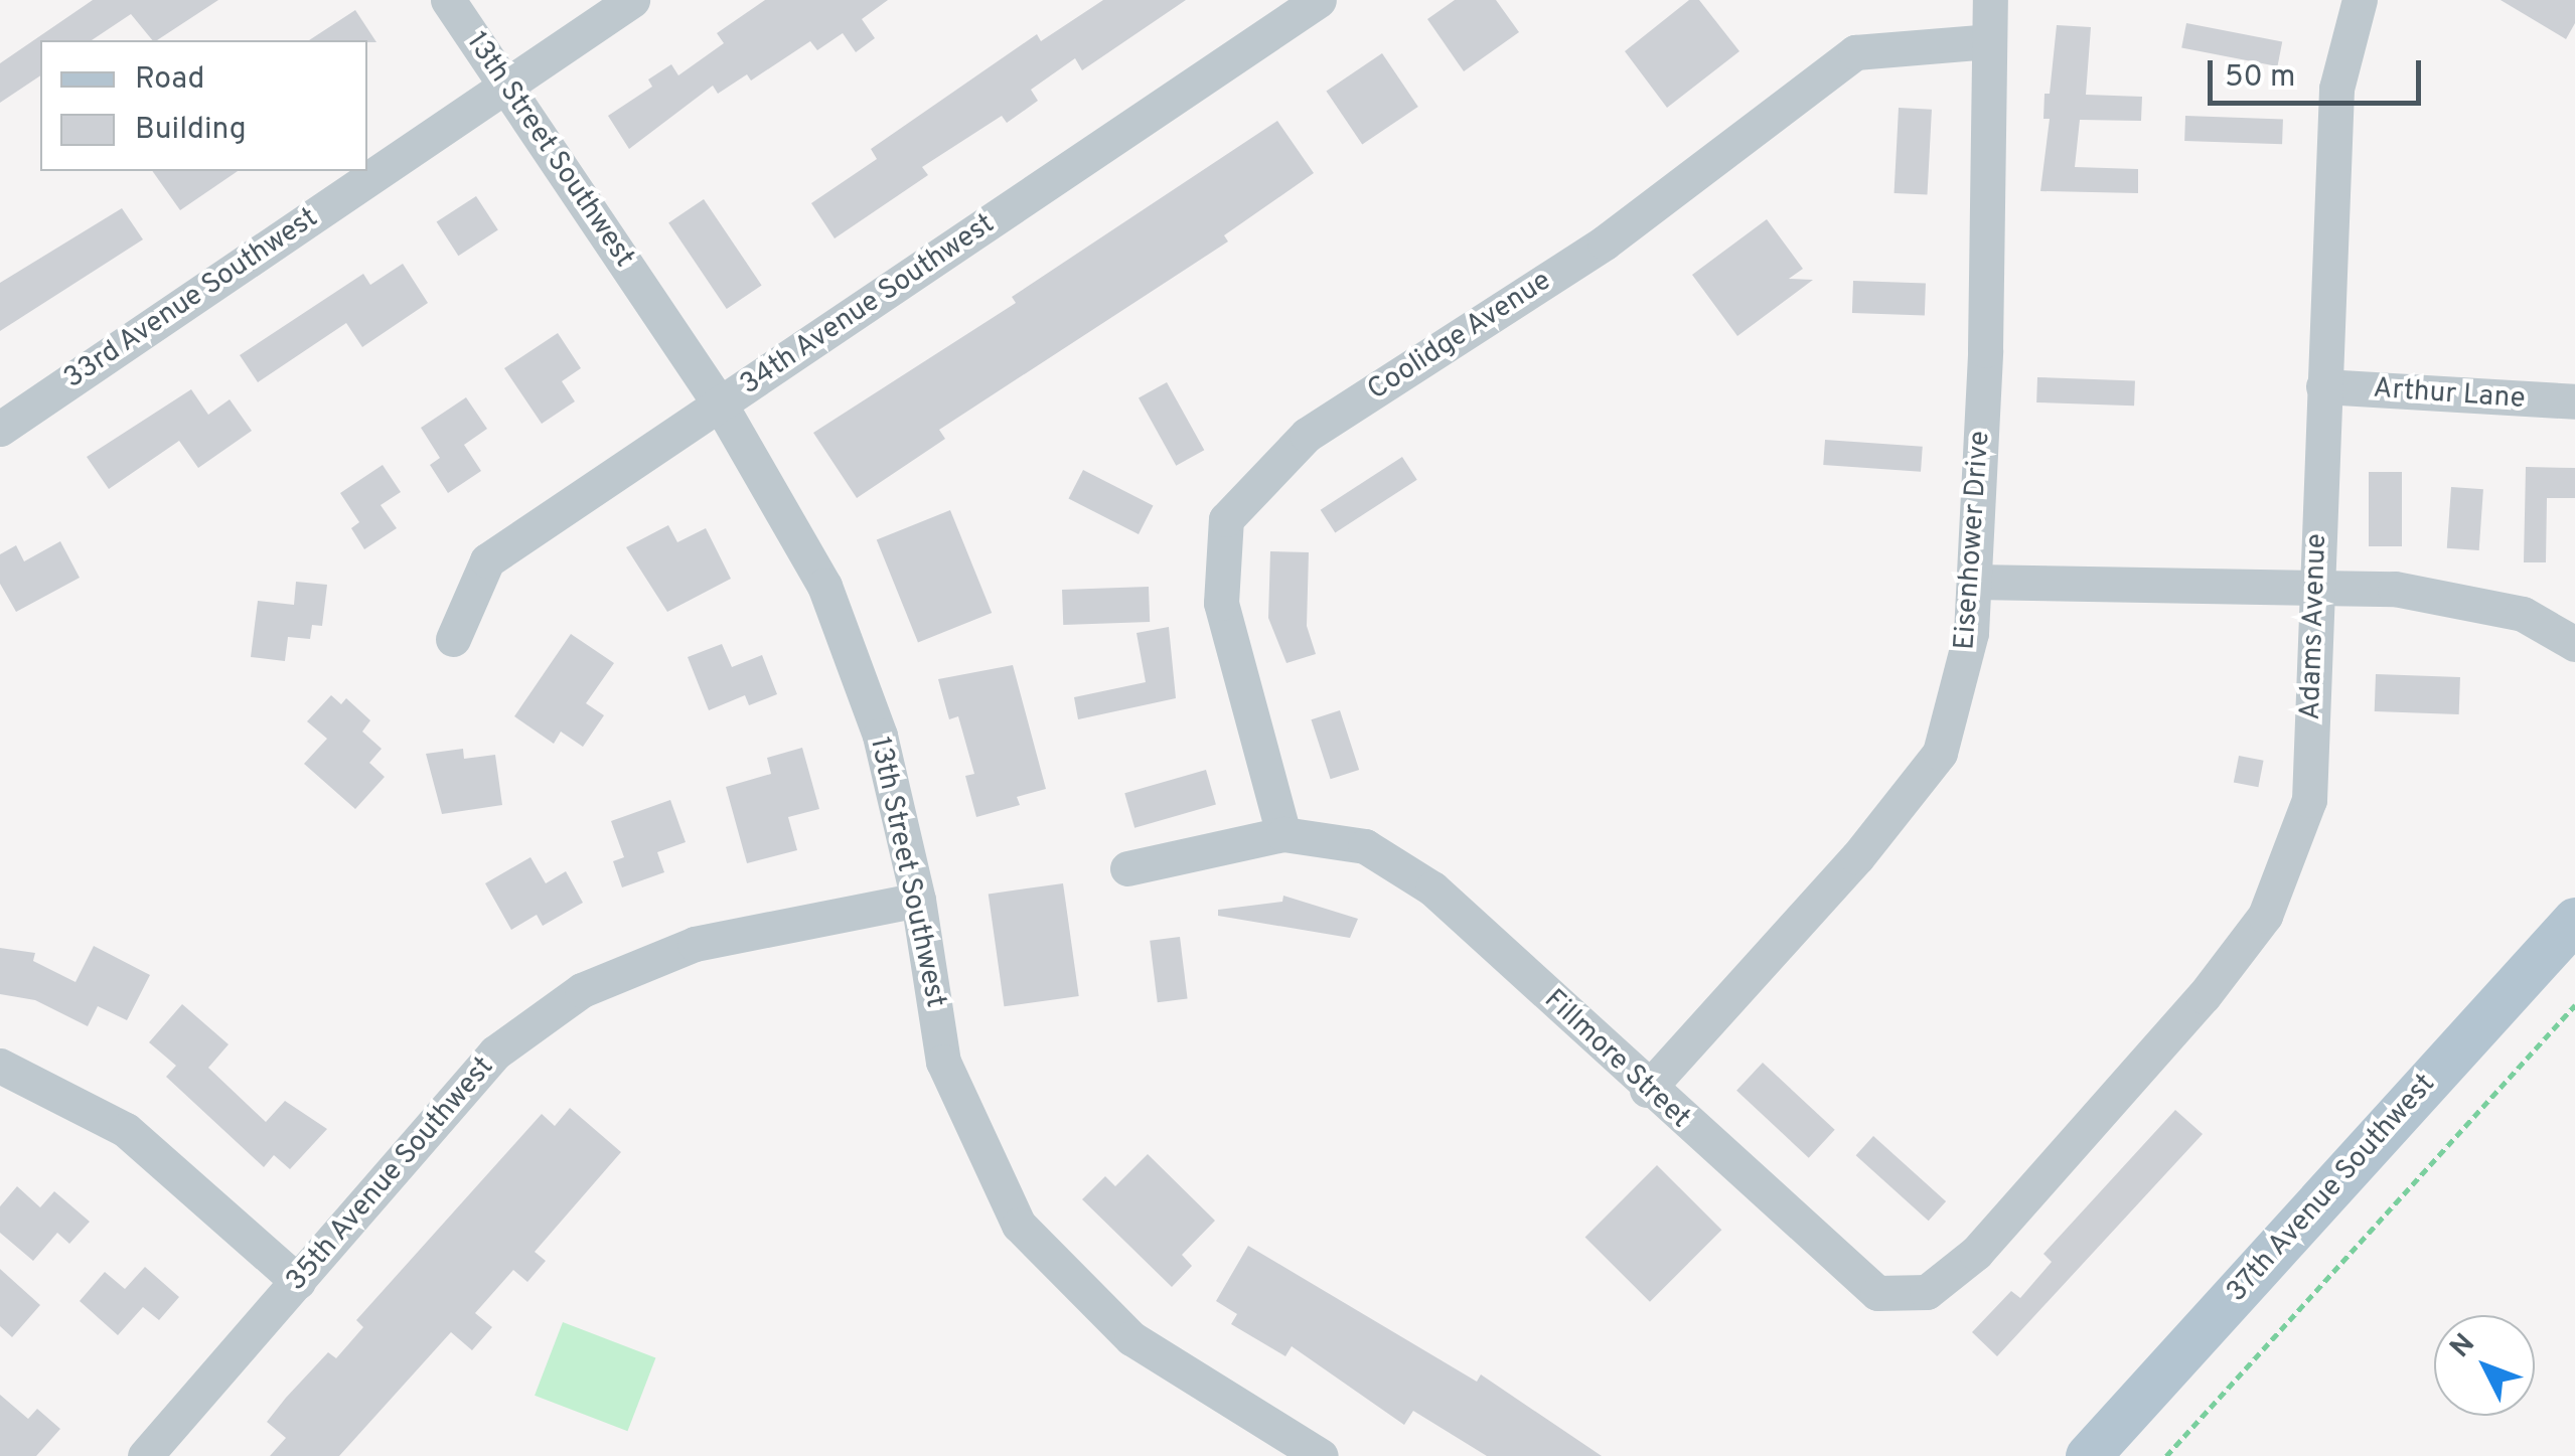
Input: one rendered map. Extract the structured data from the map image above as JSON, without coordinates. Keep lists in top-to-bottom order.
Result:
{
  "streets": {
    "main road": ["37th Avenue Southwest"],
    "street": [
      "13th Street Southwest",
      "33rd Avenue Southwest",
      "34th Avenue Southwest",
      "Coolidge Avenue",
      "Arthur Lane",
      "Eisenhower Drive",
      "Adams Avenue",
      "Fillmore Street",
      "35th Avenue Southwest"
    ]
  },
  "crossings": [
    ["13th Street Southwest", "33rd Avenue Southwest"],
    ["13th Street Southwest", "34th Avenue Southwest"],
    ["13th Street Southwest", "35th Avenue Southwest"],
    ["Coolidge Avenue", "Eisenhower Drive"],
    ["Coolidge Avenue", "Fillmore Street"],
    ["Arthur Lane", "Adams Avenue"],
    ["Eisenhower Drive", "Fillmore Street"],
    ["Adams Avenue", "Fillmore Street"]
  ],
  "legend": ["Road", "Building"],
  "scale_bar": "50 m",
  "north": "top left"
}
